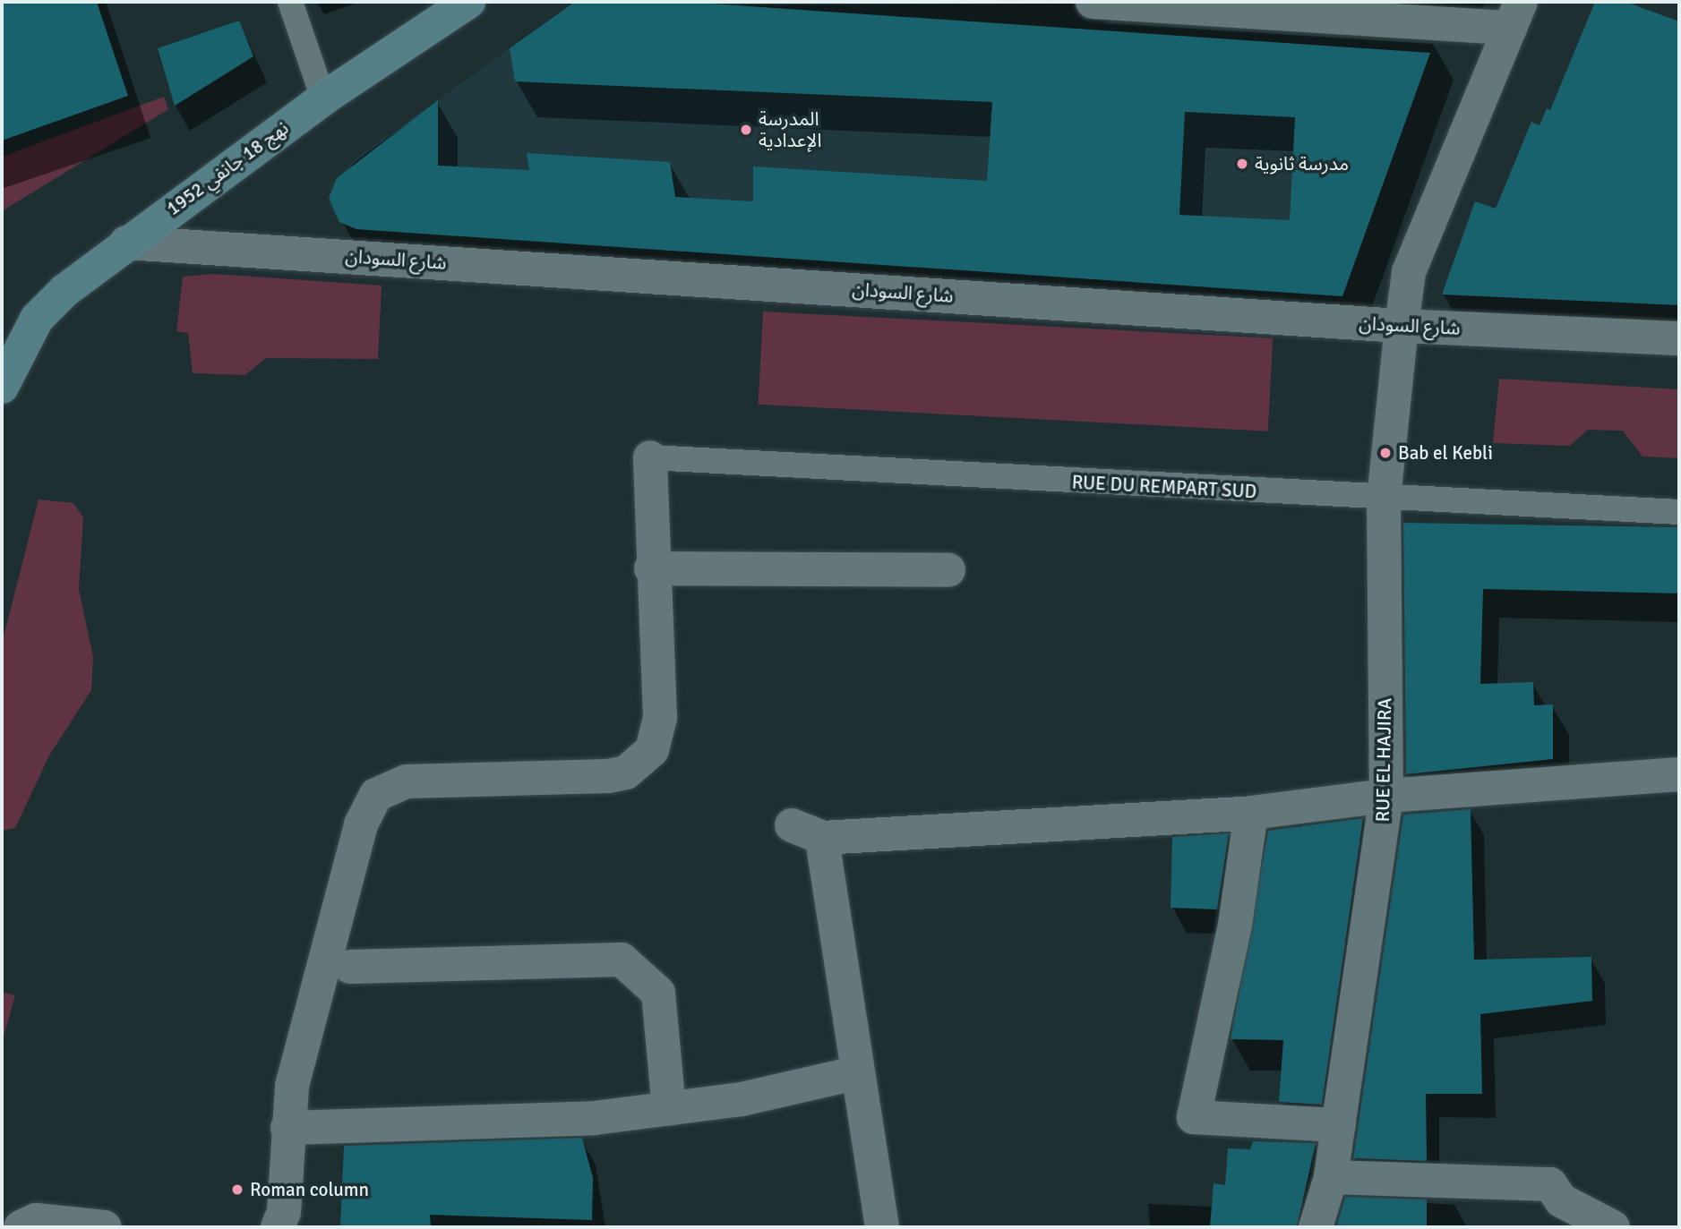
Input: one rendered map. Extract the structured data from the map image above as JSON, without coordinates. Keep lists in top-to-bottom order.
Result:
{
  "streets": {
    "main road": ["نهج 18 جانفي 1952"],
    "street": ["شارع السودان", "RUE EL HAJIRA"],
    "lane": ["RUE DU REMPART SUD"]
  },
  "crossings": [
    ["نهج 18 جانفي 1952", "شارع السودان"],
    ["شارع السودان", "RUE EL HAJIRA"],
    ["RUE DU REMPART SUD", "RUE EL HAJIRA"]
  ],
  "places": [
    "المدرسة الإعدادية",
    "مدرسة ثانوية",
    "Bab el Kebli",
    "Roman column"
  ]
}
